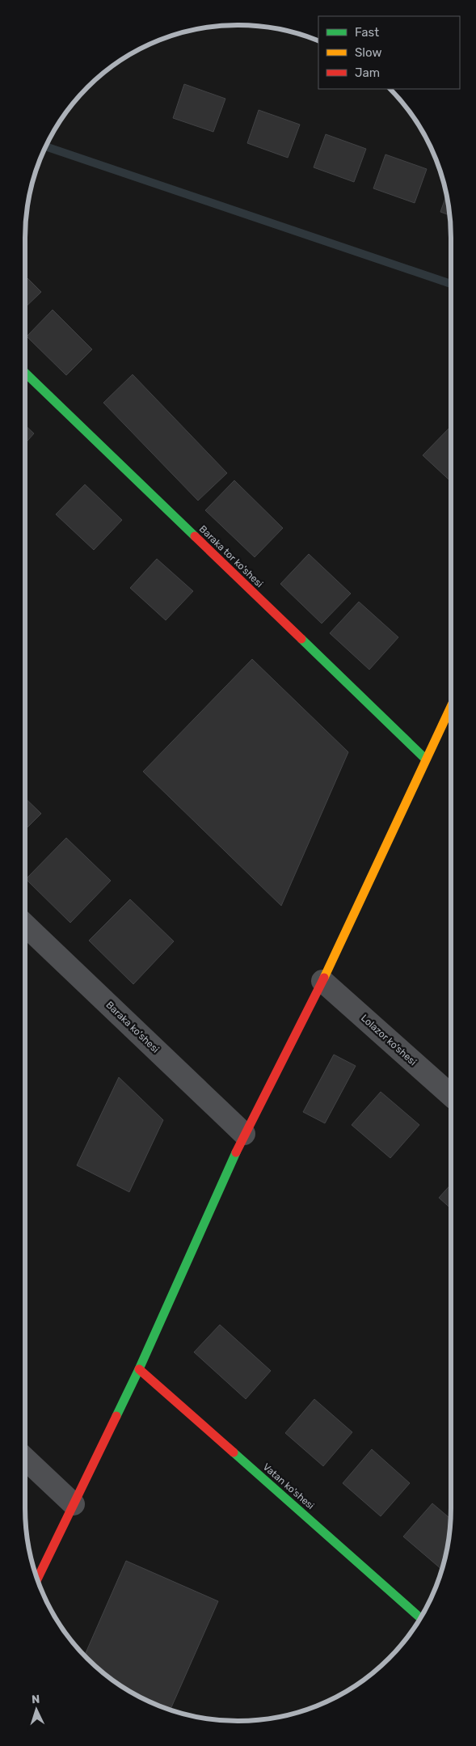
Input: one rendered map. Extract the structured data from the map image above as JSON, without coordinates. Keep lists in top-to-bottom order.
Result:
{
  "streets": {
    "street": [
      "Baraka tor ko'shesi",
      "Baraka ko'shesi",
      "Lolazor ko'shesi",
      "Vatan ko'shesi"
    ]
  },
  "legend": ["Fast", "Slow", "Jam"],
  "north": "top"
}
